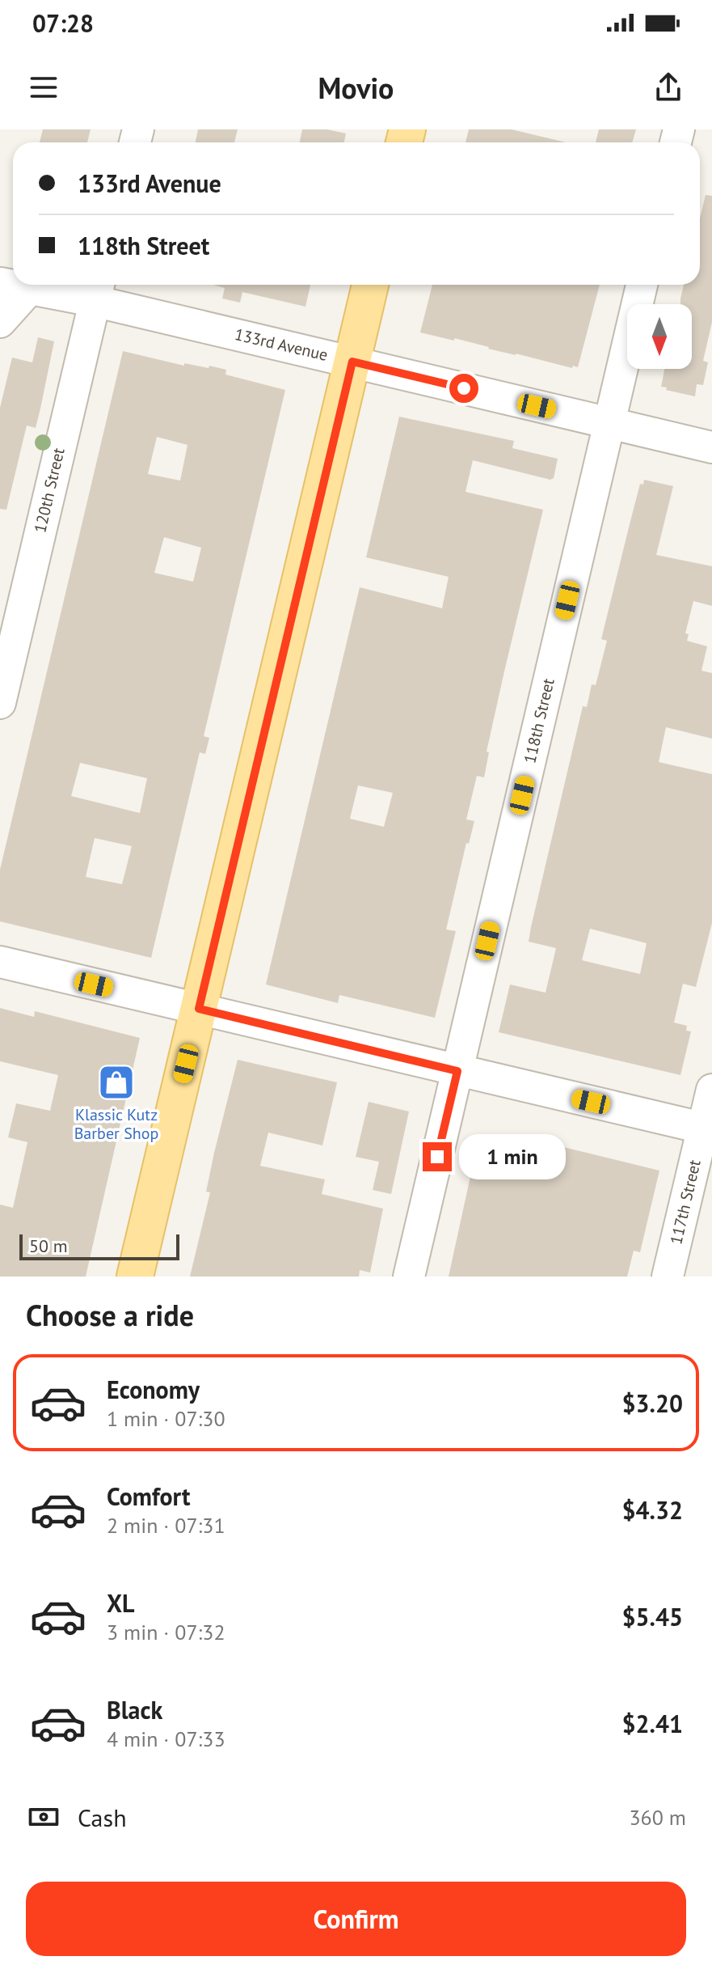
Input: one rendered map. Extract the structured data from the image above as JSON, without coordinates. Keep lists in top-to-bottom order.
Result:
{
  "streets": {
    "street": [
      "133rd Avenue",
      "120th Street",
      "118th Street",
      "117th Street"
    ]
  },
  "crossings": [
    ["133rd Avenue", "120th Street"],
    ["133rd Avenue", "118th Street"]
  ],
  "places": {
    "shop": ["Klassic Kutz Barber Shop"]
  },
  "scale_bar": "50 m",
  "north": "bottom",
  "page": {
    "status": "07:28",
    "header": "Movio",
    "banner": ["133rd Avenue", "118th Street"],
    "bubble": "1 min",
    "scale": "50 m",
    "heading": "Choose a ride",
    "list": [
      {
        "name": "Economy",
        "note": "1 min · 07:30",
        "value": "$3.20"
      },
      {
        "name": "Comfort",
        "note": "2 min · 07:31",
        "value": "$4.32"
      },
      {
        "name": "XL",
        "note": "3 min · 07:32",
        "value": "$5.45"
      },
      {
        "name": "Black",
        "note": "4 min · 07:33",
        "value": "$2.41"
      }
    ],
    "pay": ["Cash", "360 m"],
    "buttons": "Confirm"
  }
}
